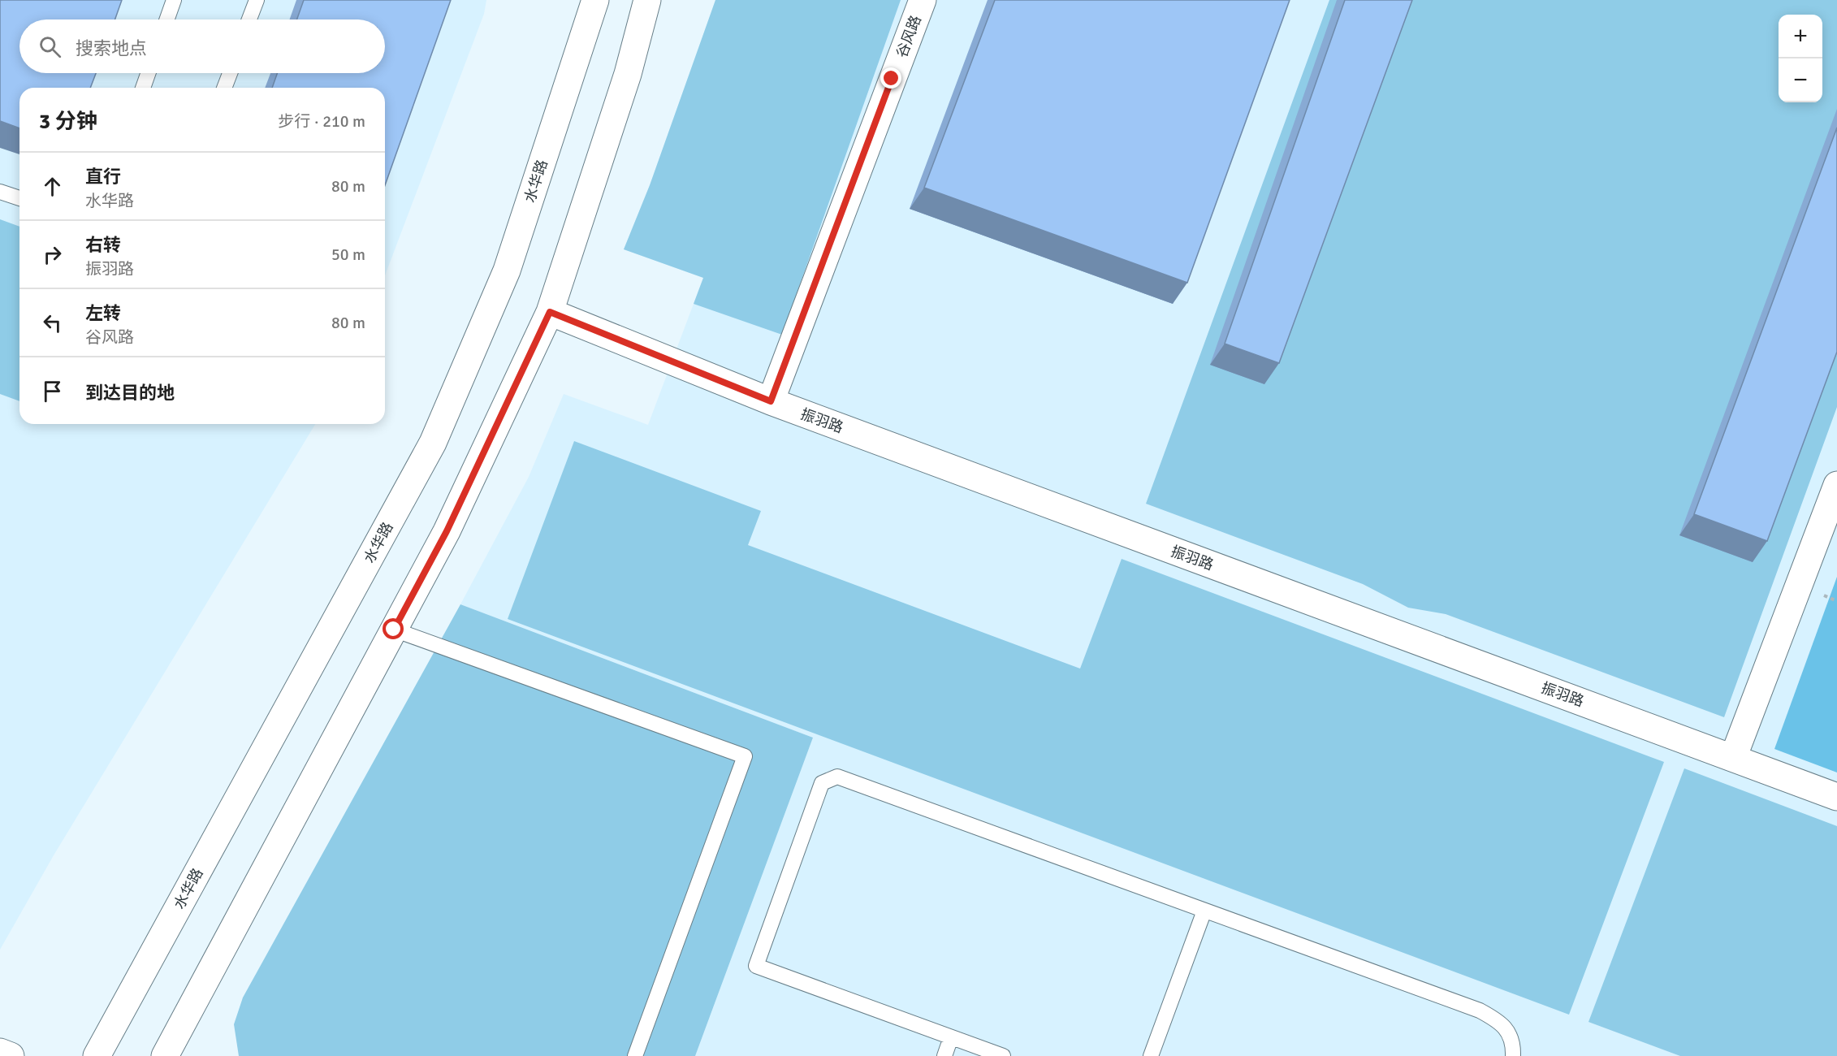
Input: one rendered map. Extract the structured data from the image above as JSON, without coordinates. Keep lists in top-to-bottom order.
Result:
{
  "streets": {
    "street": ["谷风路", "水华路", "振羽路"]
  },
  "crossings": [
    ["谷风路", "振羽路"]
  ],
  "page": {
    "map_buttons": ["+", "−"],
    "search": "搜索地点",
    "heading": ["3 分钟", "步行 · 210 m"],
    "list": [
      ["直行", "水华路", "80 m"],
      ["右转", "振羽路", "50 m"],
      ["左转", "谷风路", "80 m"],
      "到达目的地"
    ]
  }
}
